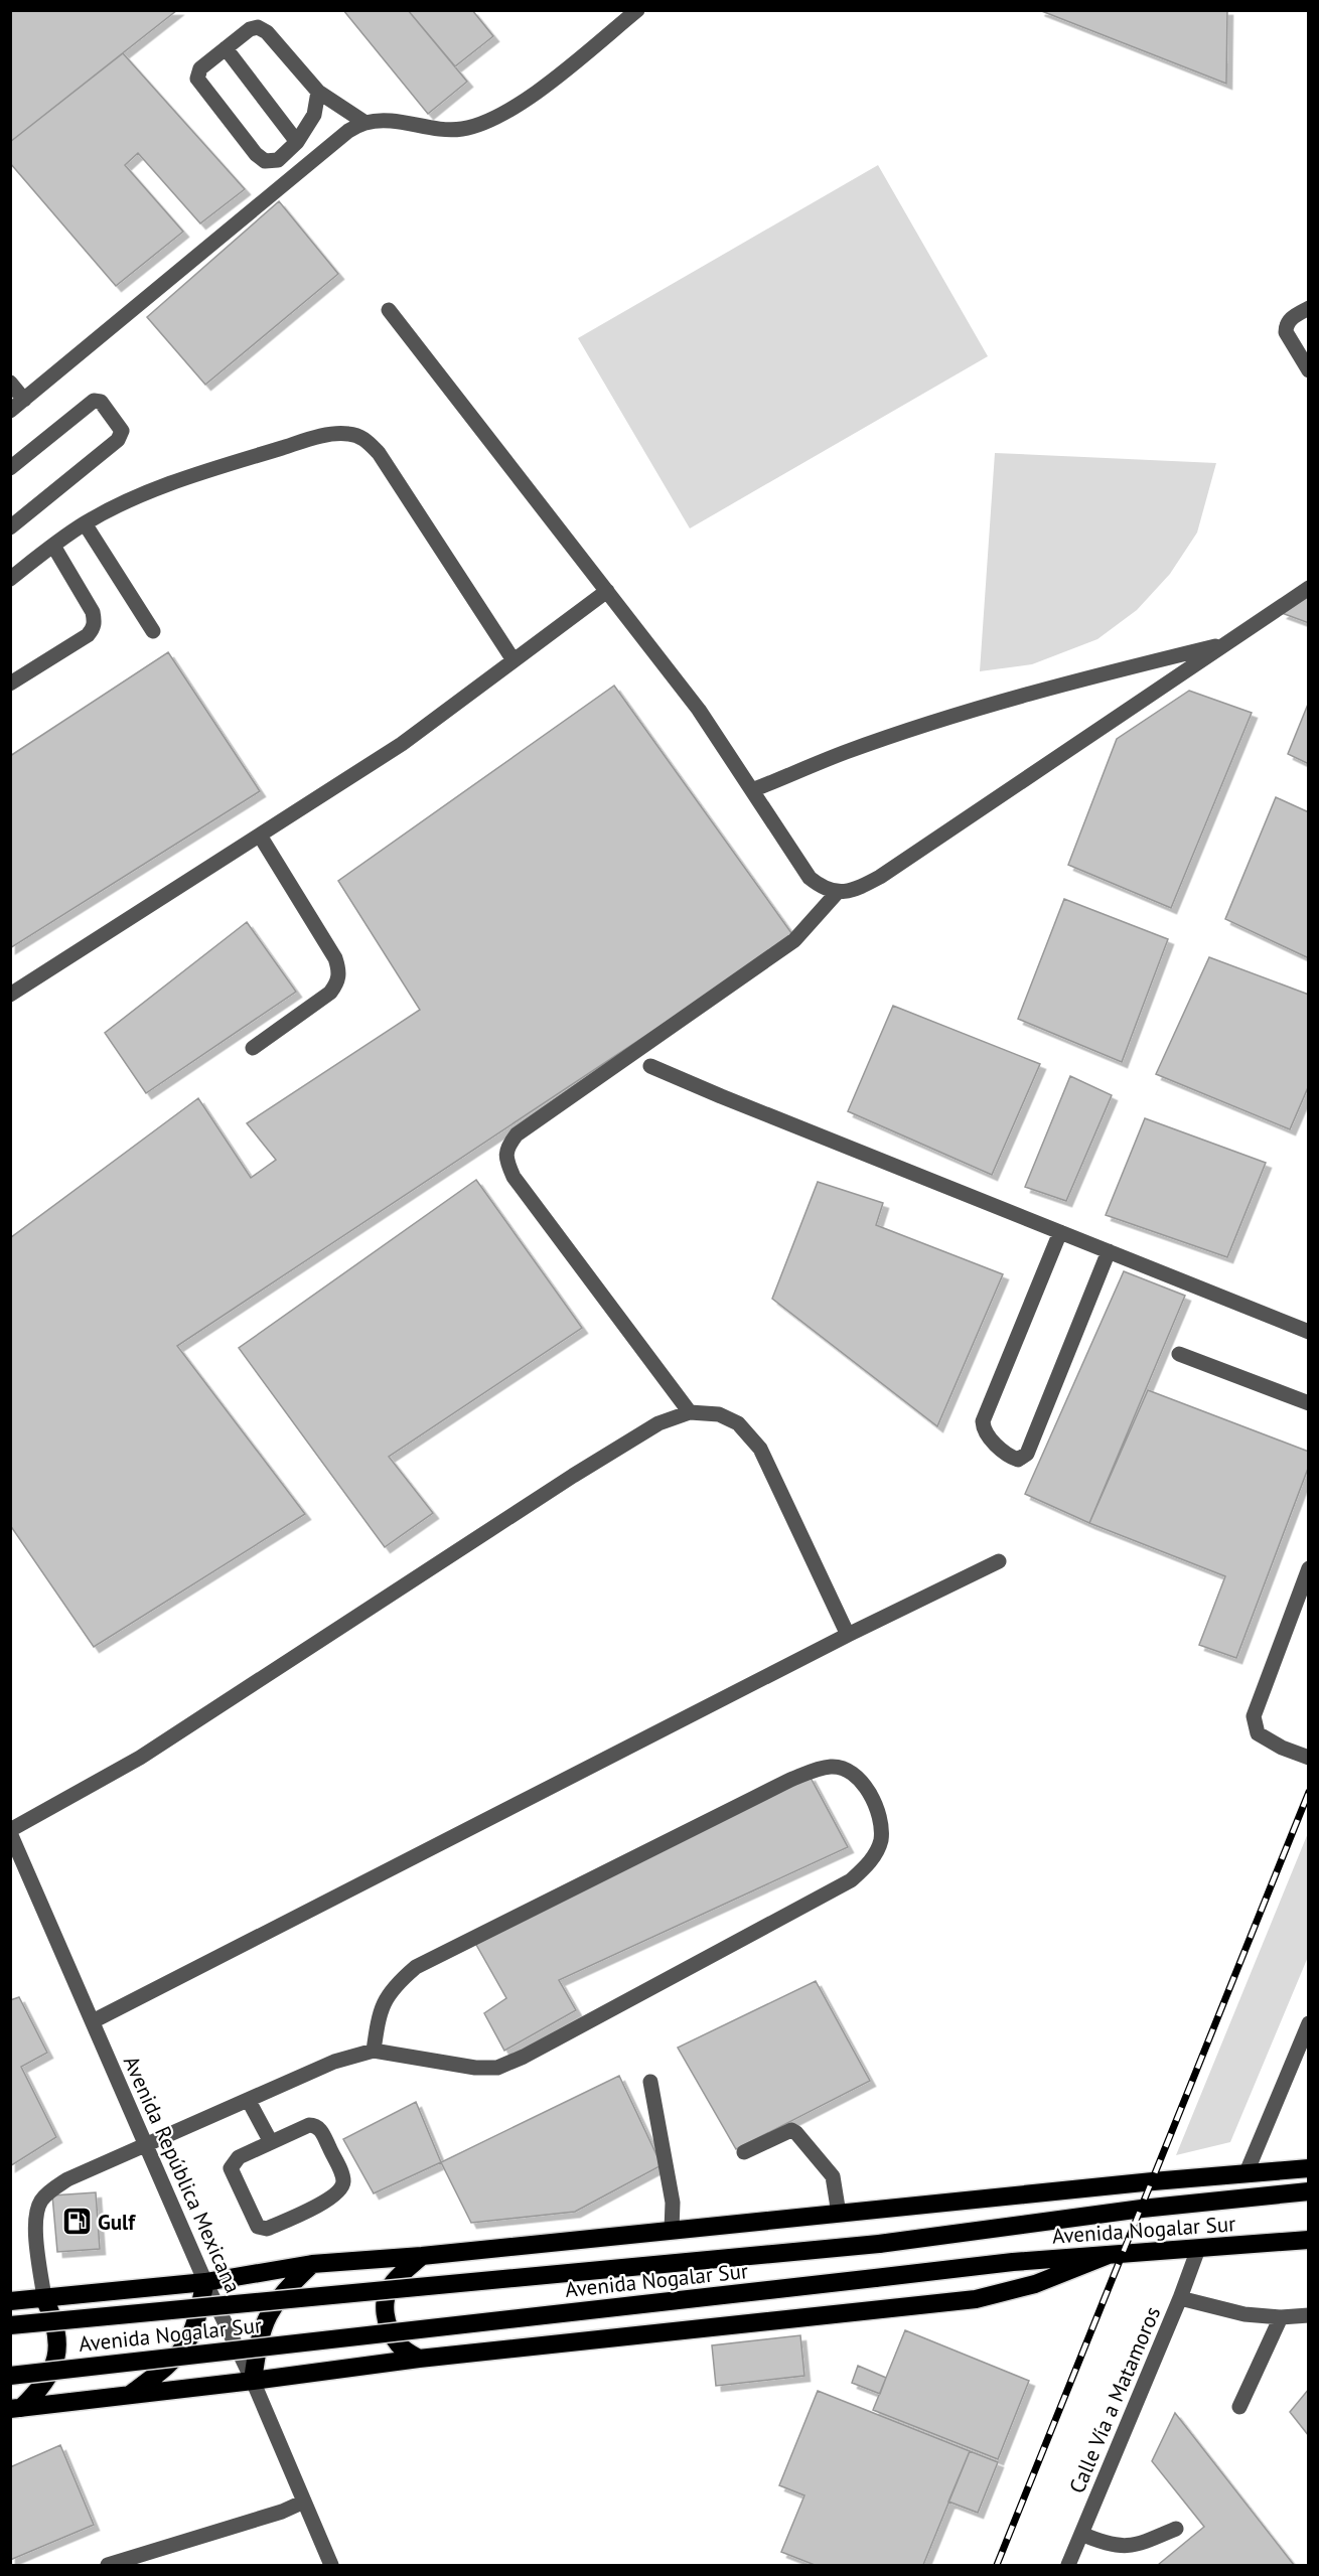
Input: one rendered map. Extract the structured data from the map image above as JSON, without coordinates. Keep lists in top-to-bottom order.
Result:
{
  "streets": {
    "highway": ["Avenida Nogalar Sur"],
    "street": ["Avenida República Mexicana", "Calle Vía a Matamoros"]
  },
  "crossings": [
    ["Avenida Nogalar Sur", "Calle Vía a Matamoros"]
  ],
  "places": {
    "fuel station": ["Gulf"]
  }
}
